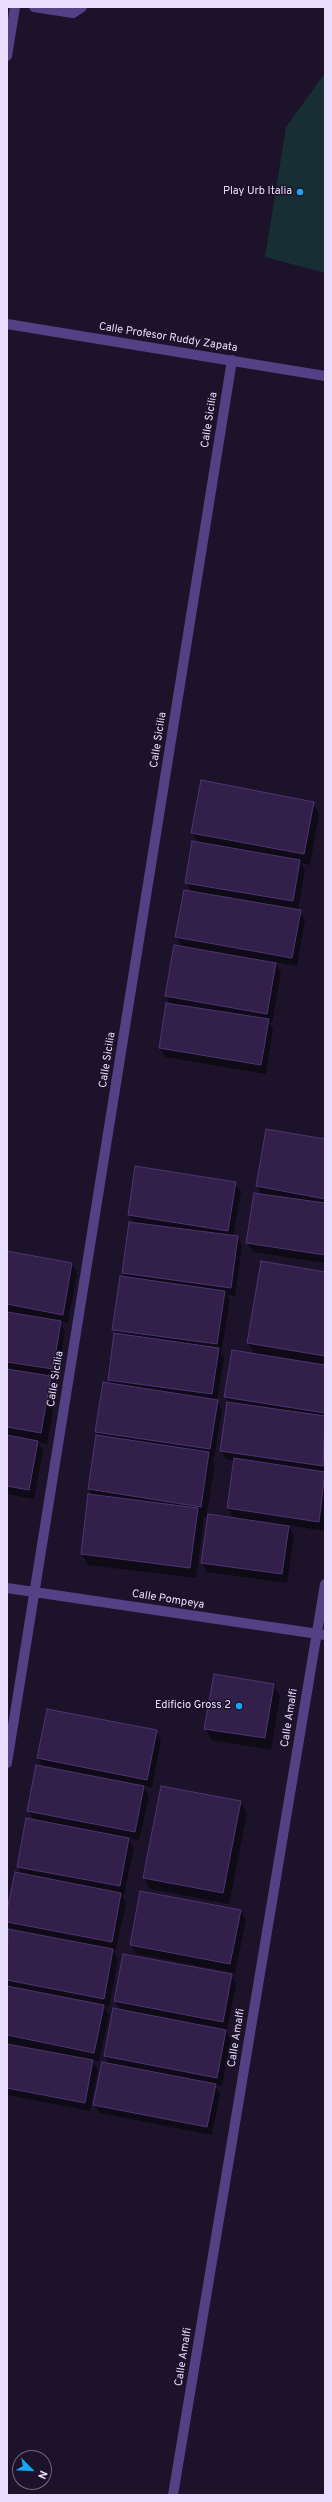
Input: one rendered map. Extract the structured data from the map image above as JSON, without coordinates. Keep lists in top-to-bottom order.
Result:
{
  "streets": {
    "street": [
      "Calle Profesor Ruddy Zapata",
      "Calle Sicilia",
      "Calle Pompeya",
      "Calle Amalfi"
    ]
  },
  "crossings": [
    ["Calle Profesor Ruddy Zapata", "Calle Sicilia"],
    ["Calle Sicilia", "Calle Pompeya"],
    ["Calle Pompeya", "Calle Amalfi"]
  ],
  "places": ["Play Urb Italia", "Edificio Gross 2"],
  "north": "bottom right"
}
